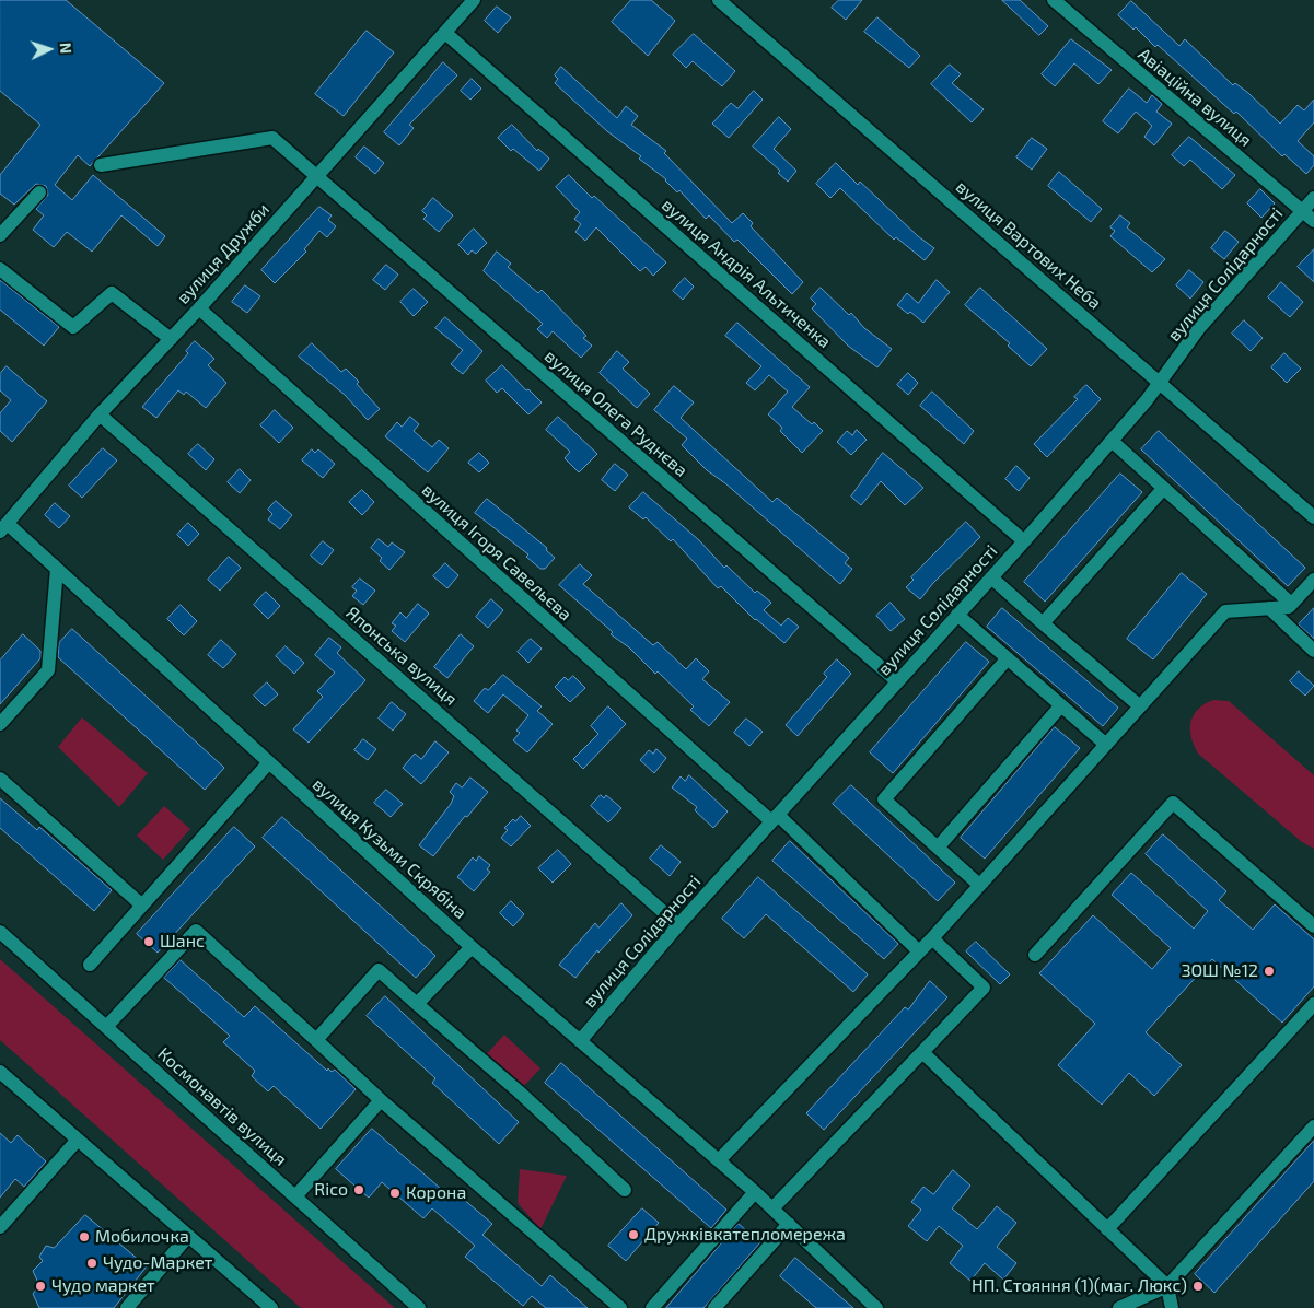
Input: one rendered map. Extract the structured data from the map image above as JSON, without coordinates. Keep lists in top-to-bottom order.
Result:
{
  "streets": {
    "street": [
      "Авіаційна вулиця",
      "вулиця Вартових Неба",
      "вулиця Дружби",
      "вулиця Андрія Альтиченка",
      "вулиця Солідарності",
      "вулиця Олега Руднєва",
      "вулиця Ігоря Савельєва",
      "Японська вулиця",
      "вулиця Кузьми Скрябіна",
      "Космонавтів вулиця"
    ]
  },
  "crossings": [
    ["Авіаційна вулиця", "вулиця Солідарності"],
    ["вулиця Вартових Неба", "вулиця Солідарності"],
    ["вулиця Дружби", "вулиця Андрія Альтиченка"],
    ["вулиця Дружби", "вулиця Олега Руднєва"],
    ["вулиця Дружби", "вулиця Ігоря Савельєва"],
    ["вулиця Дружби", "Японська вулиця"],
    ["вулиця Дружби", "вулиця Кузьми Скрябіна"],
    ["вулиця Андрія Альтиченка", "вулиця Солідарності"],
    ["вулиця Солідарності", "вулиця Олега Руднєва"],
    ["вулиця Солідарності", "вулиця Ігоря Савельєва"],
    ["вулиця Солідарності", "Японська вулиця"]
  ],
  "places": [
    "Шанс",
    "ЗОШ №12",
    "Rico",
    "Корона",
    "Дружківкатепломережа",
    "Мобилочка",
    "Чудо-Маркет",
    "Чудо маркет",
    "НП. Стояння (1)(маг. Люкс)"
  ],
  "north": "right"
}
